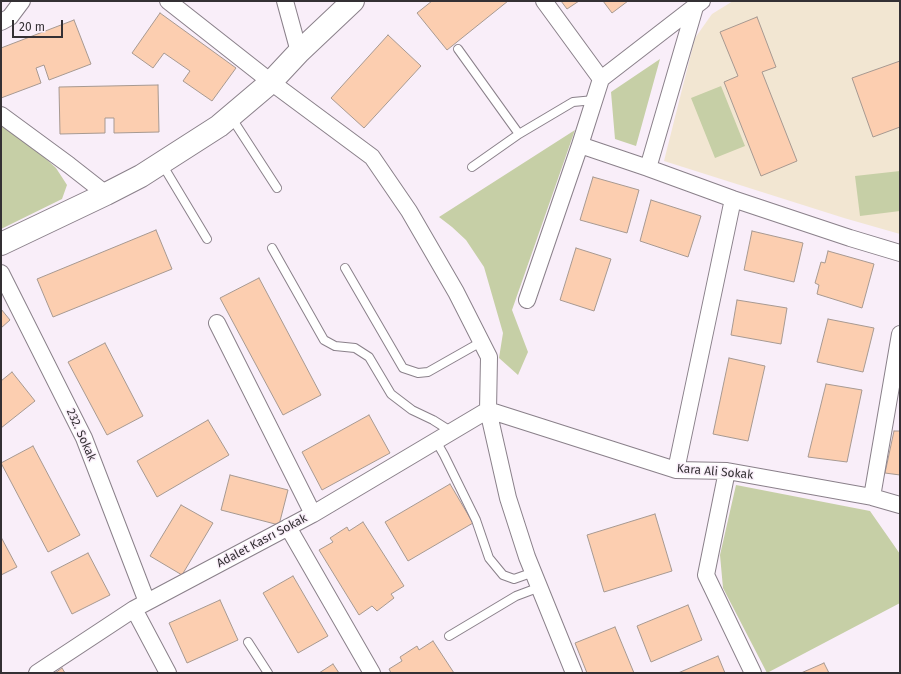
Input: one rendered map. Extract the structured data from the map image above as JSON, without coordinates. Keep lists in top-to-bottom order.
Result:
{
  "streets": {
    "street": ["232. Sokak", "Kara Ali Sokak", "Adalet Kasrı Sokak"]
  },
  "crossings": [
    ["232. Sokak", "Adalet Kasrı Sokak"],
    ["Kara Ali Sokak", "Adalet Kasrı Sokak"]
  ],
  "scale_bar": "20 m"
}
